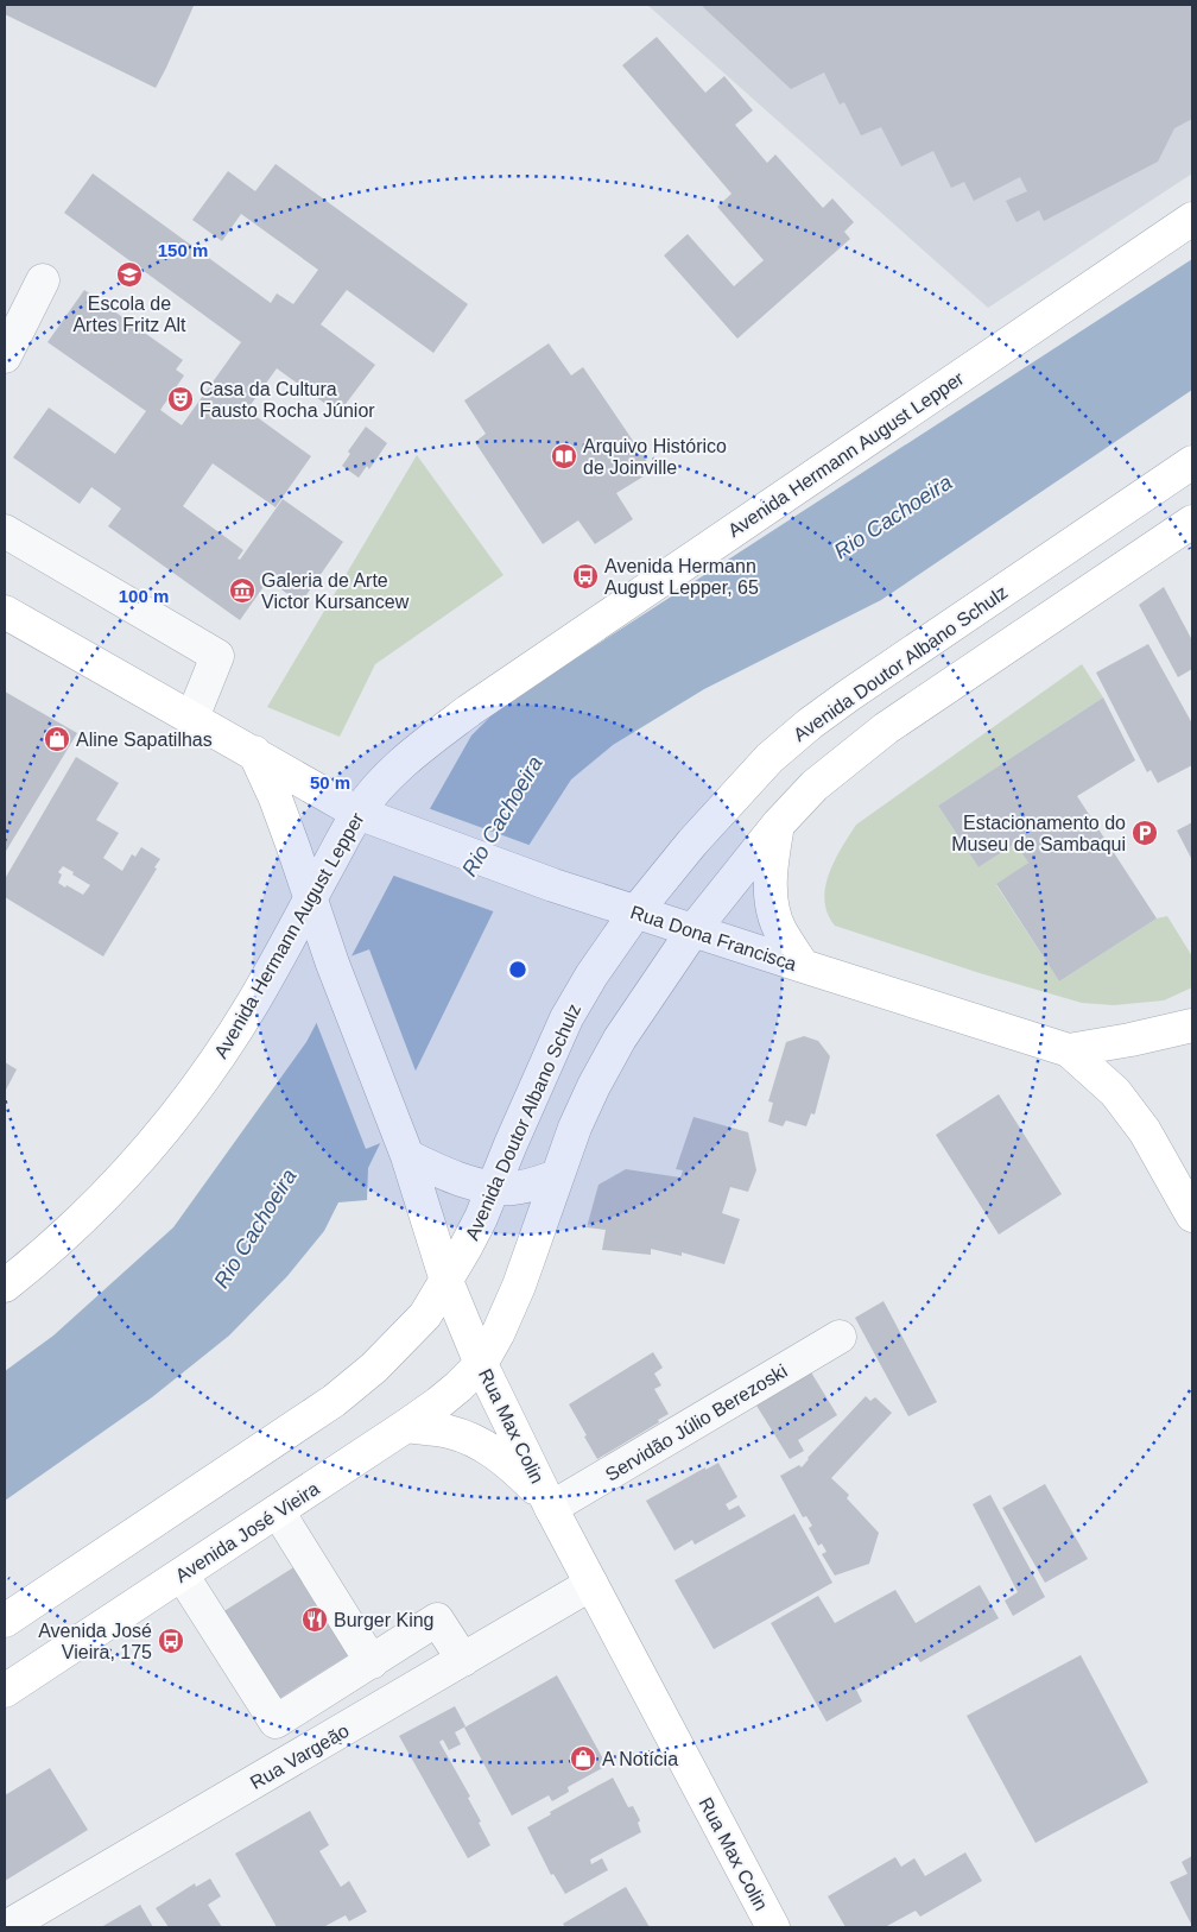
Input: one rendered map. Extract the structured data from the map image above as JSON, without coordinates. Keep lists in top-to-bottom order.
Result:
{
  "streets": {
    "main road": [
      "Avenida Hermann August Lepper",
      "Avenida Doutor Albano Schulz",
      "Rua Dona Francisca",
      "Rua Max Colin",
      "Avenida José Vieira"
    ],
    "street": ["Servidão Júlio Berezoski", "Rua Vargeão"]
  },
  "crossings": [
    ["Avenida Hermann August Lepper", "Rua Dona Francisca"],
    ["Avenida Hermann August Lepper", "Rua Max Colin"],
    ["Avenida Doutor Albano Schulz", "Rua Dona Francisca"],
    ["Avenida Doutor Albano Schulz", "Rua Max Colin"],
    ["Servidão Júlio Berezoski", "Rua Max Colin"],
    ["Rua Max Colin", "Avenida José Vieira"],
    ["Rua Max Colin", "Rua Vargeão"]
  ],
  "water": ["Rio Cachoeira"],
  "places": {
    "school or university": ["Escola de Artes Fritz Alt"],
    "theatre": ["Casa da Cultura Fausto Rocha Júnior"],
    "library": ["Arquivo Histórico de Joinville"],
    "bus stop": ["Avenida Hermann August Lepper, 65", "Avenida José Vieira, 175"],
    "museum": ["Galeria de Arte Victor Kursancew"],
    "shop": ["Aline Sapatilhas", "A Notícia"],
    "parking": ["Estacionamento do Museu de Sambaqui"],
    "restaurant": ["Burger King"]
  },
  "rings": ["150 m", "100 m", "50 m"]
}
